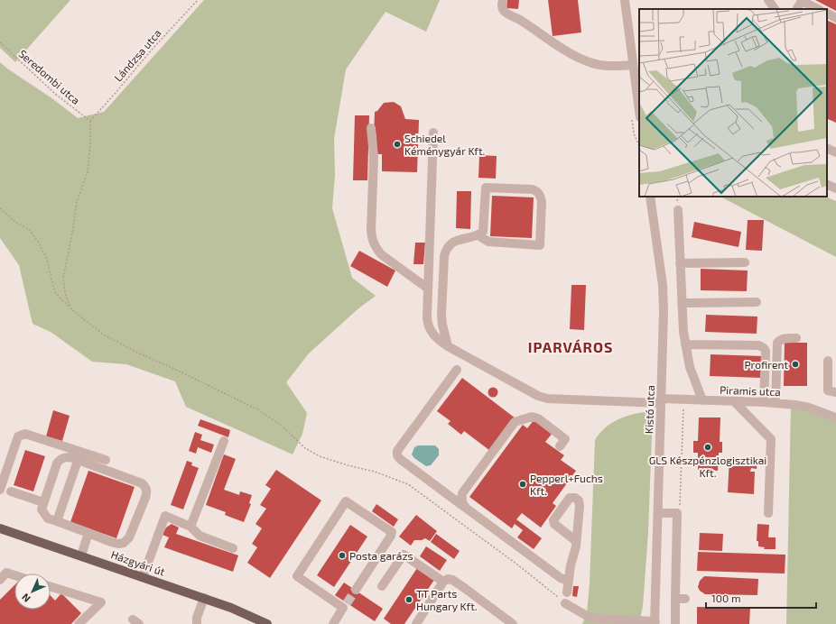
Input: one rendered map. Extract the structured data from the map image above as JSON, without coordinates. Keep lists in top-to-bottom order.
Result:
{
  "streets": {
    "main road": ["Házgyári út"],
    "street": ["Piramis utca", "Kistó utca"],
    "path": ["Lándzsa utca", "Seredombi utca"]
  },
  "crossings": [
    ["Lándzsa utca", "Seredombi utca"],
    ["Piramis utca", "Kistó utca"]
  ],
  "districts": ["IPARVÁROS"],
  "places": [
    "Schiedel Kéménygyár Kft.",
    "Profirent",
    "GLS Készpénzlogisztikai Kft.",
    "Pepperl+Fuchs Kft.",
    "Posta garázs",
    "TT Parts Hungary Kft."
  ],
  "scale_bar": "100 m",
  "north": "bottom left"
}
